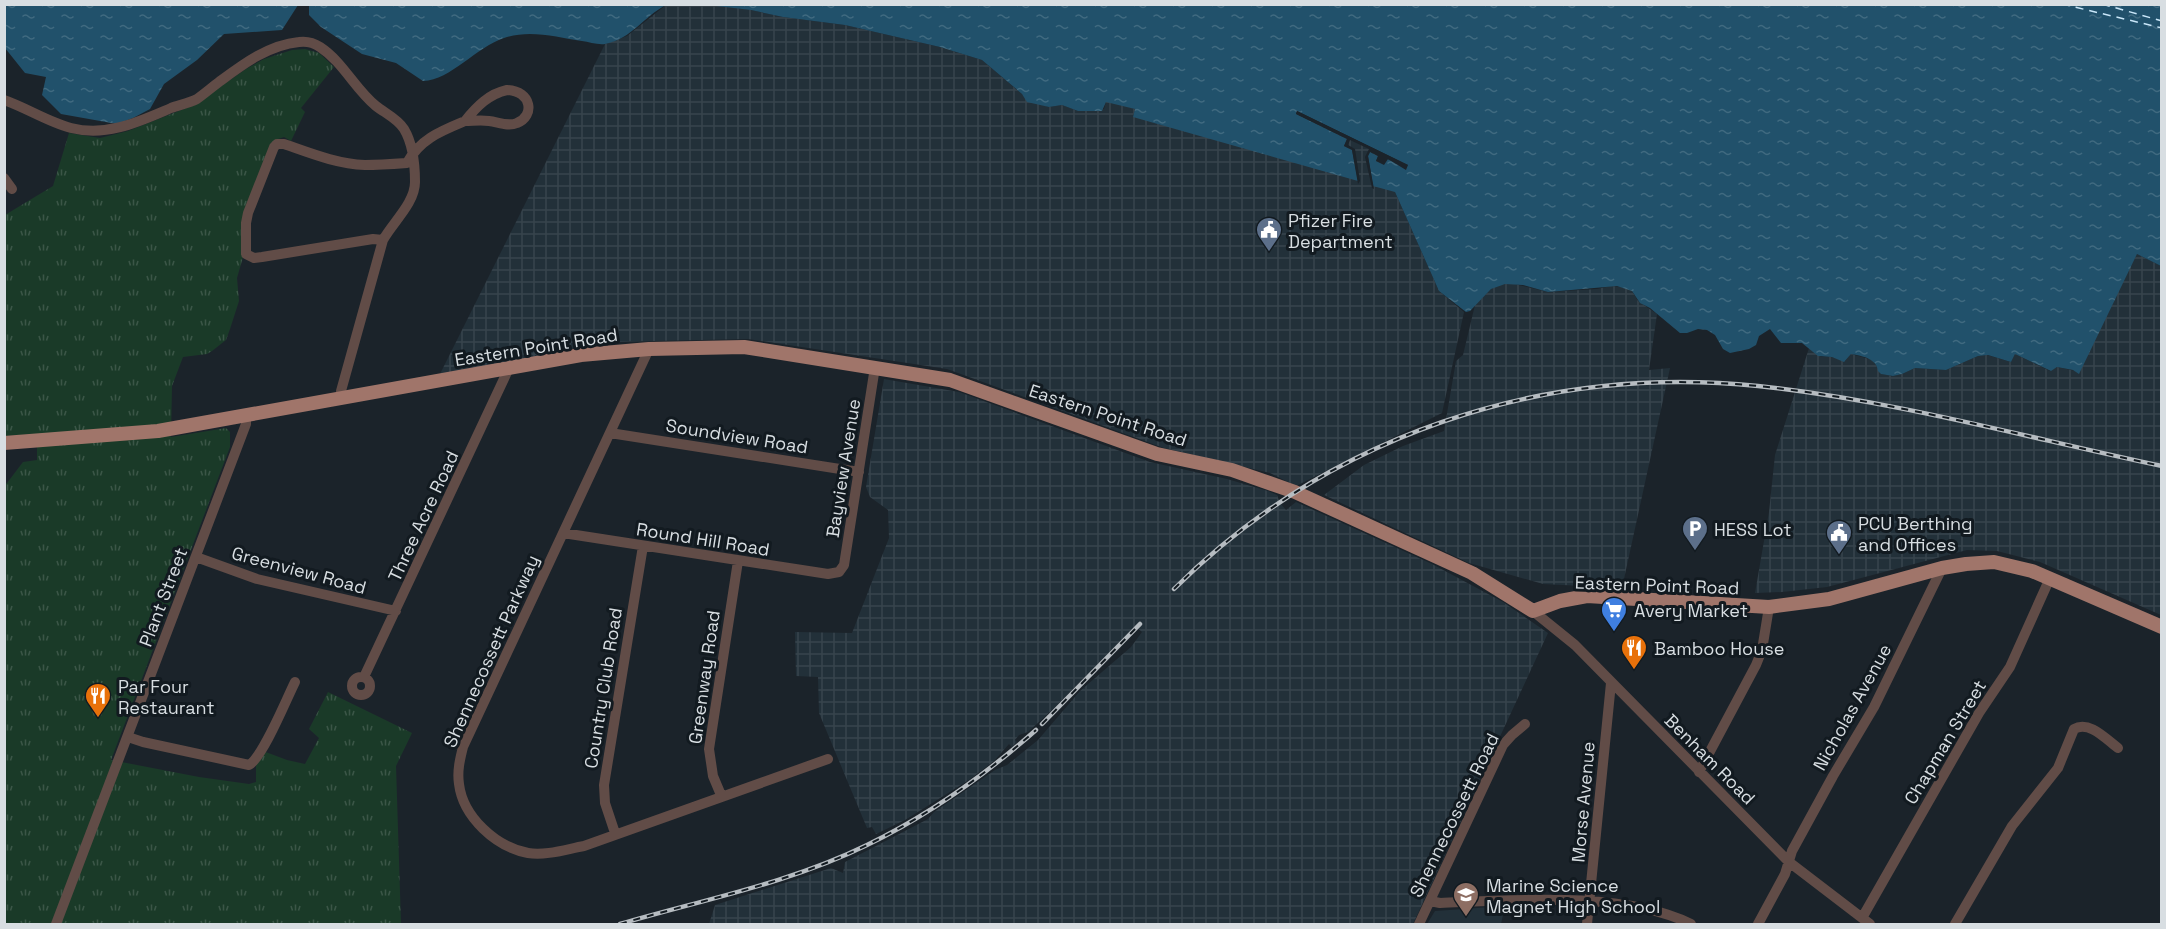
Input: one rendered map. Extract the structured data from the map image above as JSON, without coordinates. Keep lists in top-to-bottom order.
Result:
{
  "streets": {
    "main road": ["Eastern Point Road"],
    "street": [
      "Soundview Road",
      "Bayview Avenue",
      "Three Acre Road",
      "Round Hill Road",
      "Greenview Road",
      "Plant Street",
      "Shennecossett Parkway",
      "Greenway Road",
      "Country Club Road",
      "Nicholas Avenue",
      "Chapman Street",
      "Benham Road",
      "Morse Avenue",
      "Shennecossett Road"
    ]
  },
  "crossings": [
    ["Eastern Point Road", "Bayview Avenue"],
    ["Eastern Point Road", "Three Acre Road"],
    ["Eastern Point Road", "Plant Street"],
    ["Eastern Point Road", "Shennecossett Parkway"],
    ["Eastern Point Road", "Nicholas Avenue"],
    ["Eastern Point Road", "Chapman Street"],
    ["Eastern Point Road", "Benham Road"],
    ["Soundview Road", "Bayview Avenue"],
    ["Soundview Road", "Shennecossett Parkway"],
    ["Bayview Avenue", "Round Hill Road"],
    ["Three Acre Road", "Greenview Road"],
    ["Round Hill Road", "Shennecossett Parkway"],
    ["Round Hill Road", "Greenway Road"],
    ["Round Hill Road", "Country Club Road"],
    ["Greenview Road", "Plant Street"],
    ["Shennecossett Parkway", "Greenway Road"],
    ["Shennecossett Parkway", "Country Club Road"],
    ["Nicholas Avenue", "Benham Road"],
    ["Chapman Street", "Benham Road"],
    ["Benham Road", "Morse Avenue"]
  ],
  "places": {
    "public building": ["Pfizer Fire Department", "PCU Berthing and Offices"],
    "parking": ["HESS Lot"],
    "supermarket": ["Avery Market"],
    "restaurant": ["Bamboo House", "Par Four Restaurant"],
    "school or university": ["Marine Science Magnet High School"]
  }
}
